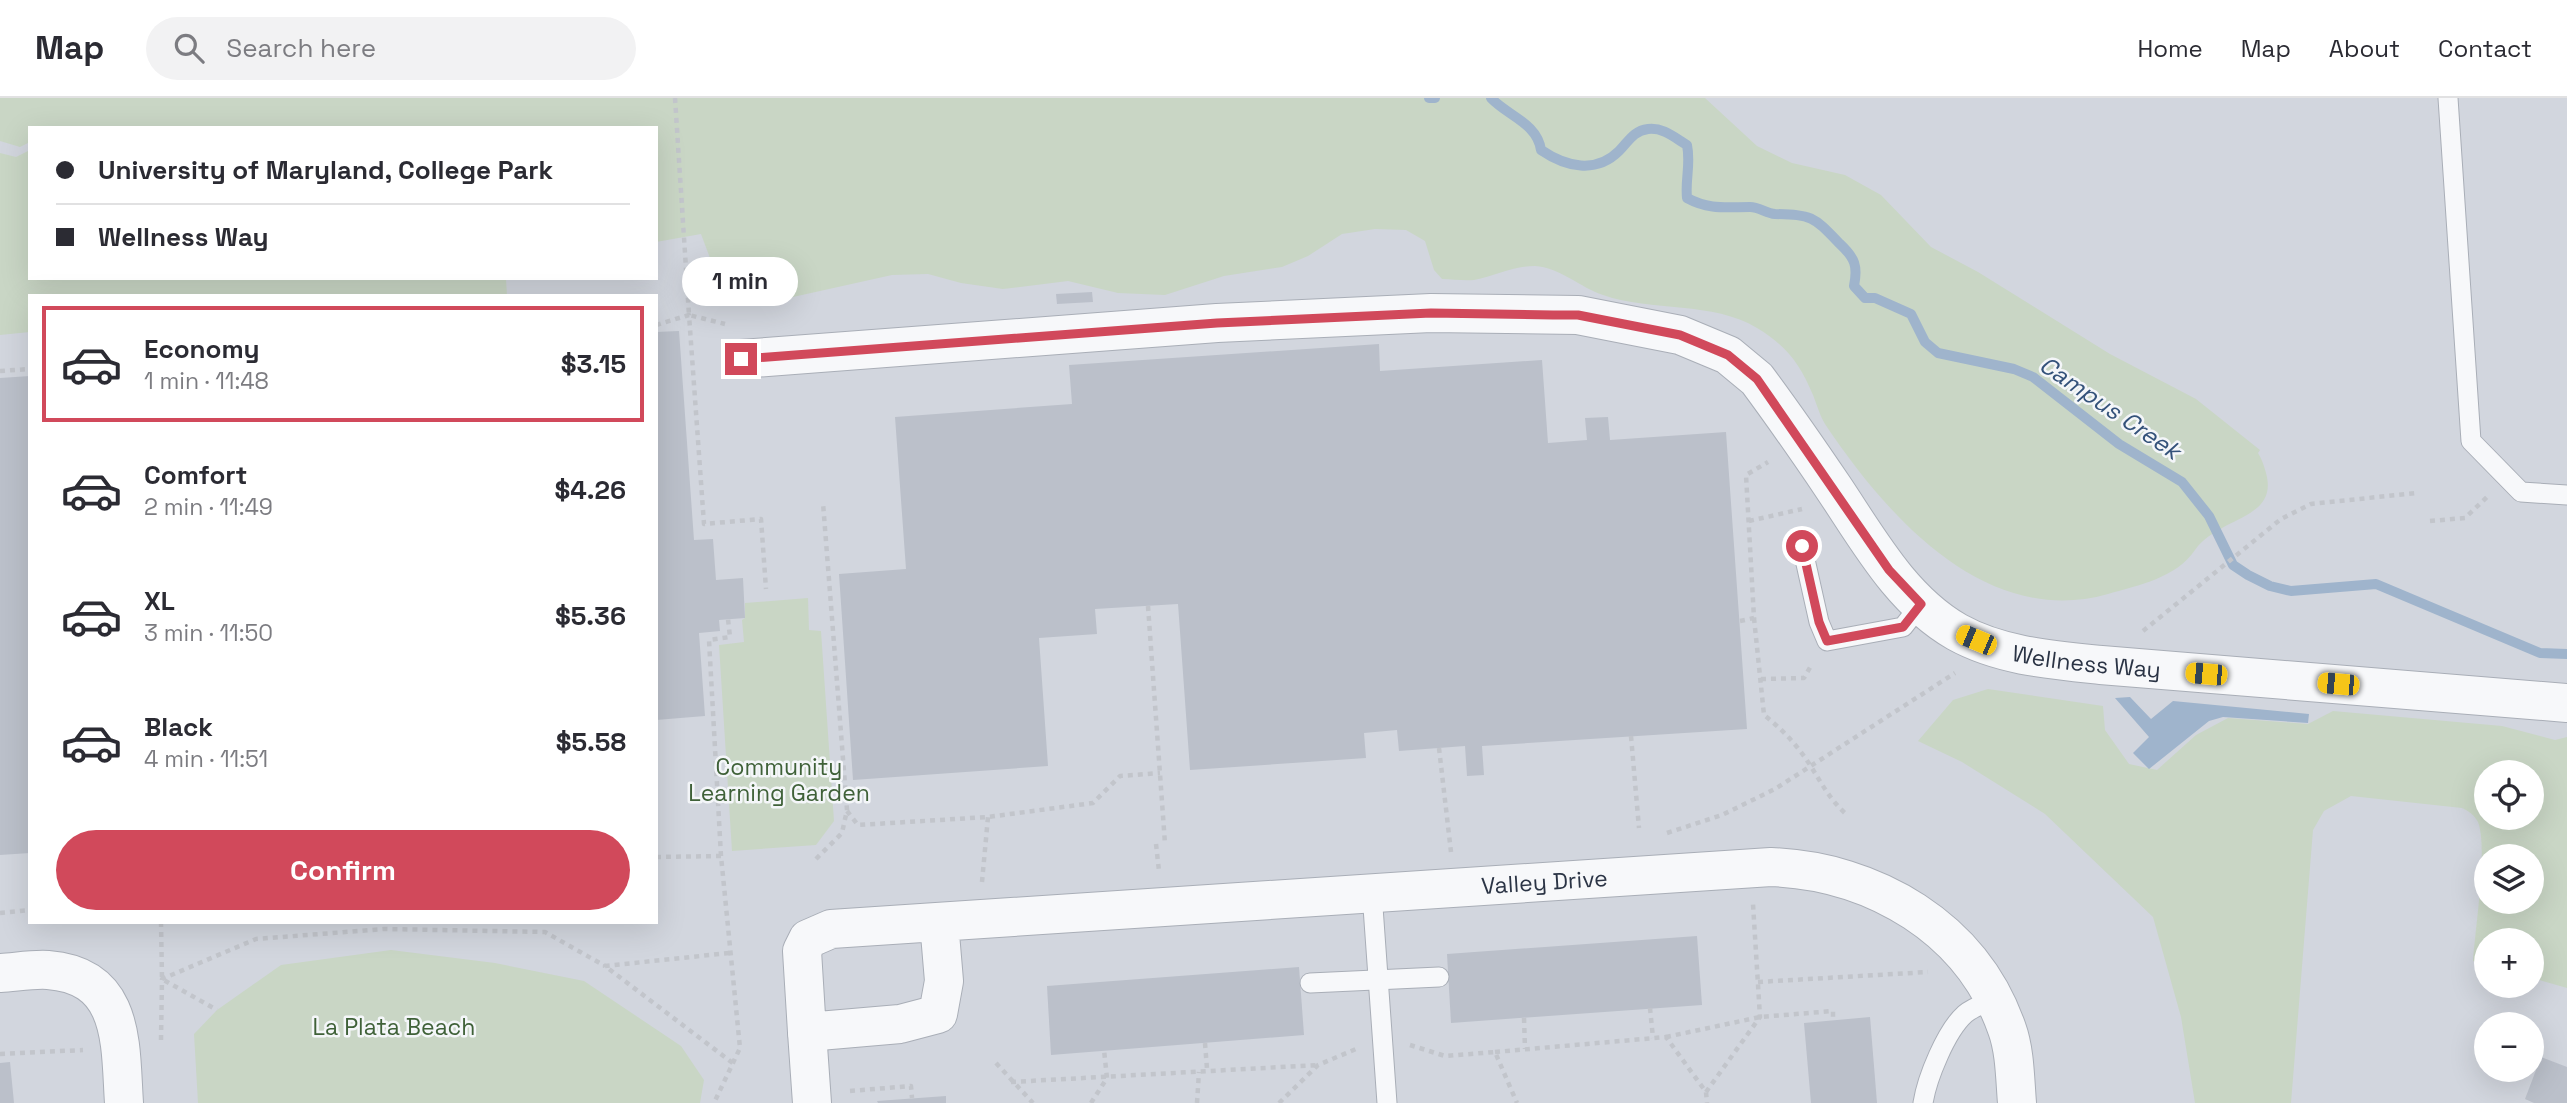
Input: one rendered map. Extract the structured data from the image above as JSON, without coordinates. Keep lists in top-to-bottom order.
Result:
{
  "streets": {
    "street": ["Wellness Way", "Valley Drive"]
  },
  "water": ["Campus Creek"],
  "parks": ["Community Learning Garden", "La Plata Beach"],
  "page": {
    "header": "Map",
    "search": "Search here",
    "nav": [
      "Home",
      "Map",
      "About",
      "Contact"
    ],
    "banner": ["University of Maryland, College Park", "Wellness Way"],
    "bubble": "1 min",
    "list": [
      {
        "name": "Economy",
        "note": "1 min · 11:48",
        "value": "$3.15"
      },
      {
        "name": "Comfort",
        "note": "2 min · 11:49",
        "value": "$4.26"
      },
      {
        "name": "XL",
        "note": "3 min · 11:50",
        "value": "$5.36"
      },
      {
        "name": "Black",
        "note": "4 min · 11:51",
        "value": "$5.58"
      }
    ],
    "map_buttons": ["+", "−"],
    "buttons": "Confirm"
  }
}
